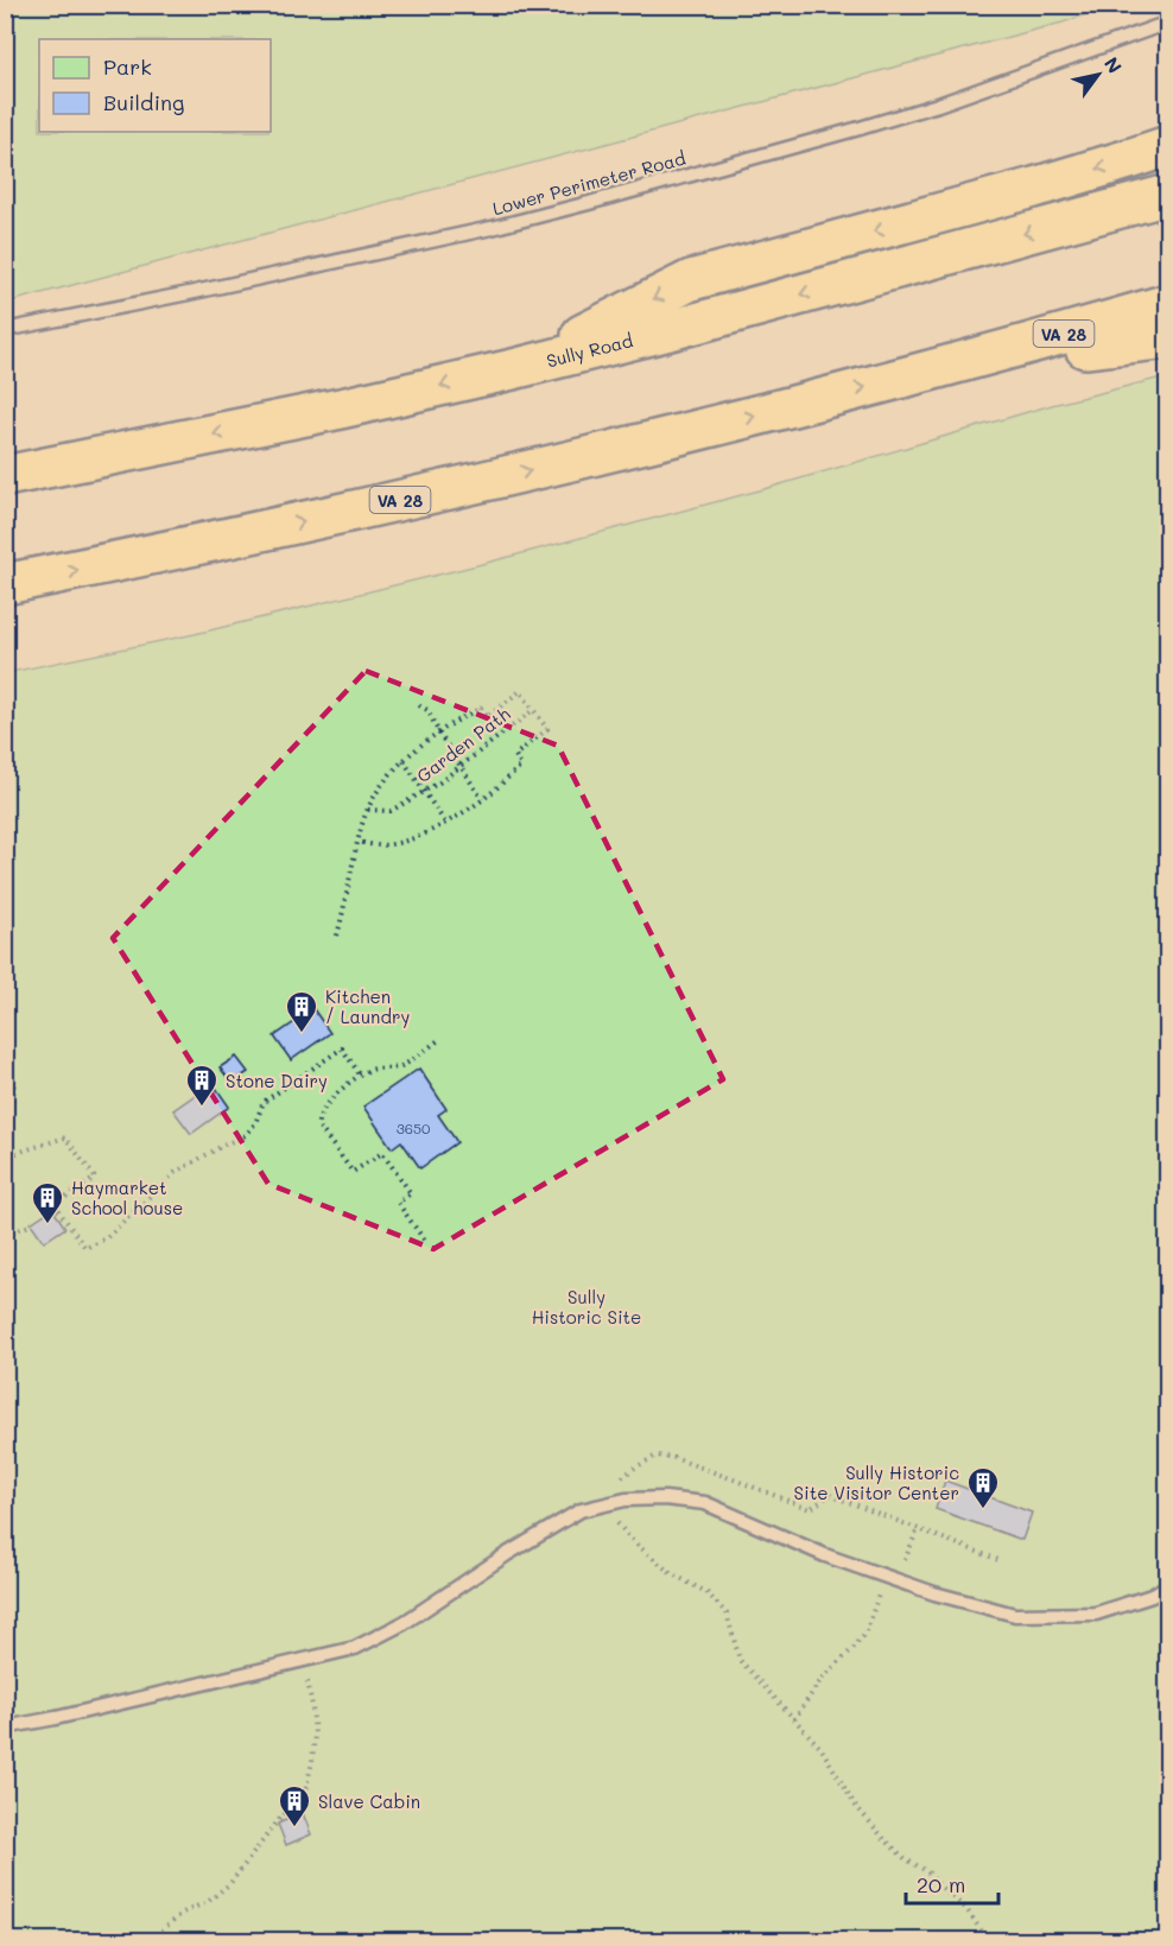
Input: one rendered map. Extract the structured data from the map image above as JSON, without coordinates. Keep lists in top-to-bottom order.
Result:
{
  "streets": {
    "highway": ["VA 28", "Sully Road"],
    "lane": ["Lower Perimeter Road"],
    "path": ["Garden Path"]
  },
  "parks": ["Sully Historic Site"],
  "places": {
    "building": [
      "Kitchen / Laundry",
      "Stone Dairy",
      "Haymarket School house",
      "Sully Historic Site Visitor Center",
      "Slave Cabin"
    ]
  },
  "house_numbers": ["3650"],
  "legend": ["Park", "Building"],
  "scale_bar": "20 m",
  "north": "top right"
}
